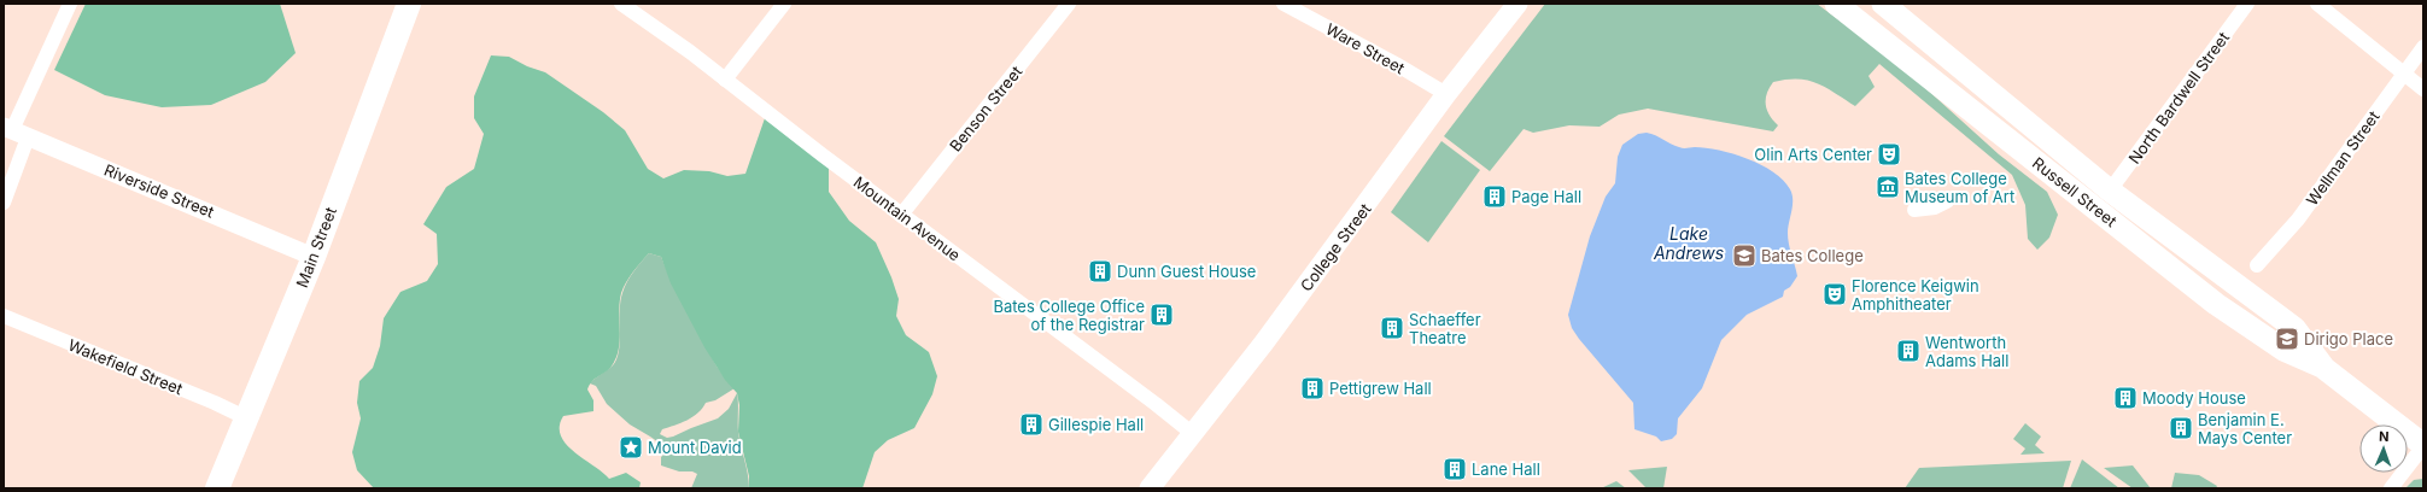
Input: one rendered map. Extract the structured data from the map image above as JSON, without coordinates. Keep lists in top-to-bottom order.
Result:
{
  "streets": {
    "highway": ["Main Street"],
    "main road": ["Russell Street", "College Street"],
    "street": [
      "Ware Street",
      "North Bardwell Street",
      "Benson Street",
      "Wellman Street",
      "Riverside Street",
      "Mountain Avenue",
      "Wakefield Street"
    ]
  },
  "crossings": [
    ["Ware Street", "College Street"],
    ["North Bardwell Street", "Russell Street"],
    ["Benson Street", "Mountain Avenue"],
    ["Riverside Street", "Main Street"],
    ["Mountain Avenue", "College Street"],
    ["Main Street", "Wakefield Street"]
  ],
  "water": ["Lake Andrews"],
  "places": {
    "theatre": ["Olin Arts Center", "Florence Keigwin Amphitheater"],
    "museum": ["Bates College Museum of Art"],
    "building": [
      "Page Hall",
      "Dunn Guest House",
      "Bates College Office of the Registrar",
      "Schaeffer Theatre",
      "Wentworth Adams Hall",
      "Pettigrew Hall",
      "Moody House",
      "Gillespie Hall",
      "Benjamin E. Mays Center",
      "Lane Hall"
    ],
    "school or university": ["Bates College", "Dirigo Place"],
    "place": ["Mount David"]
  },
  "north": "top"
}
